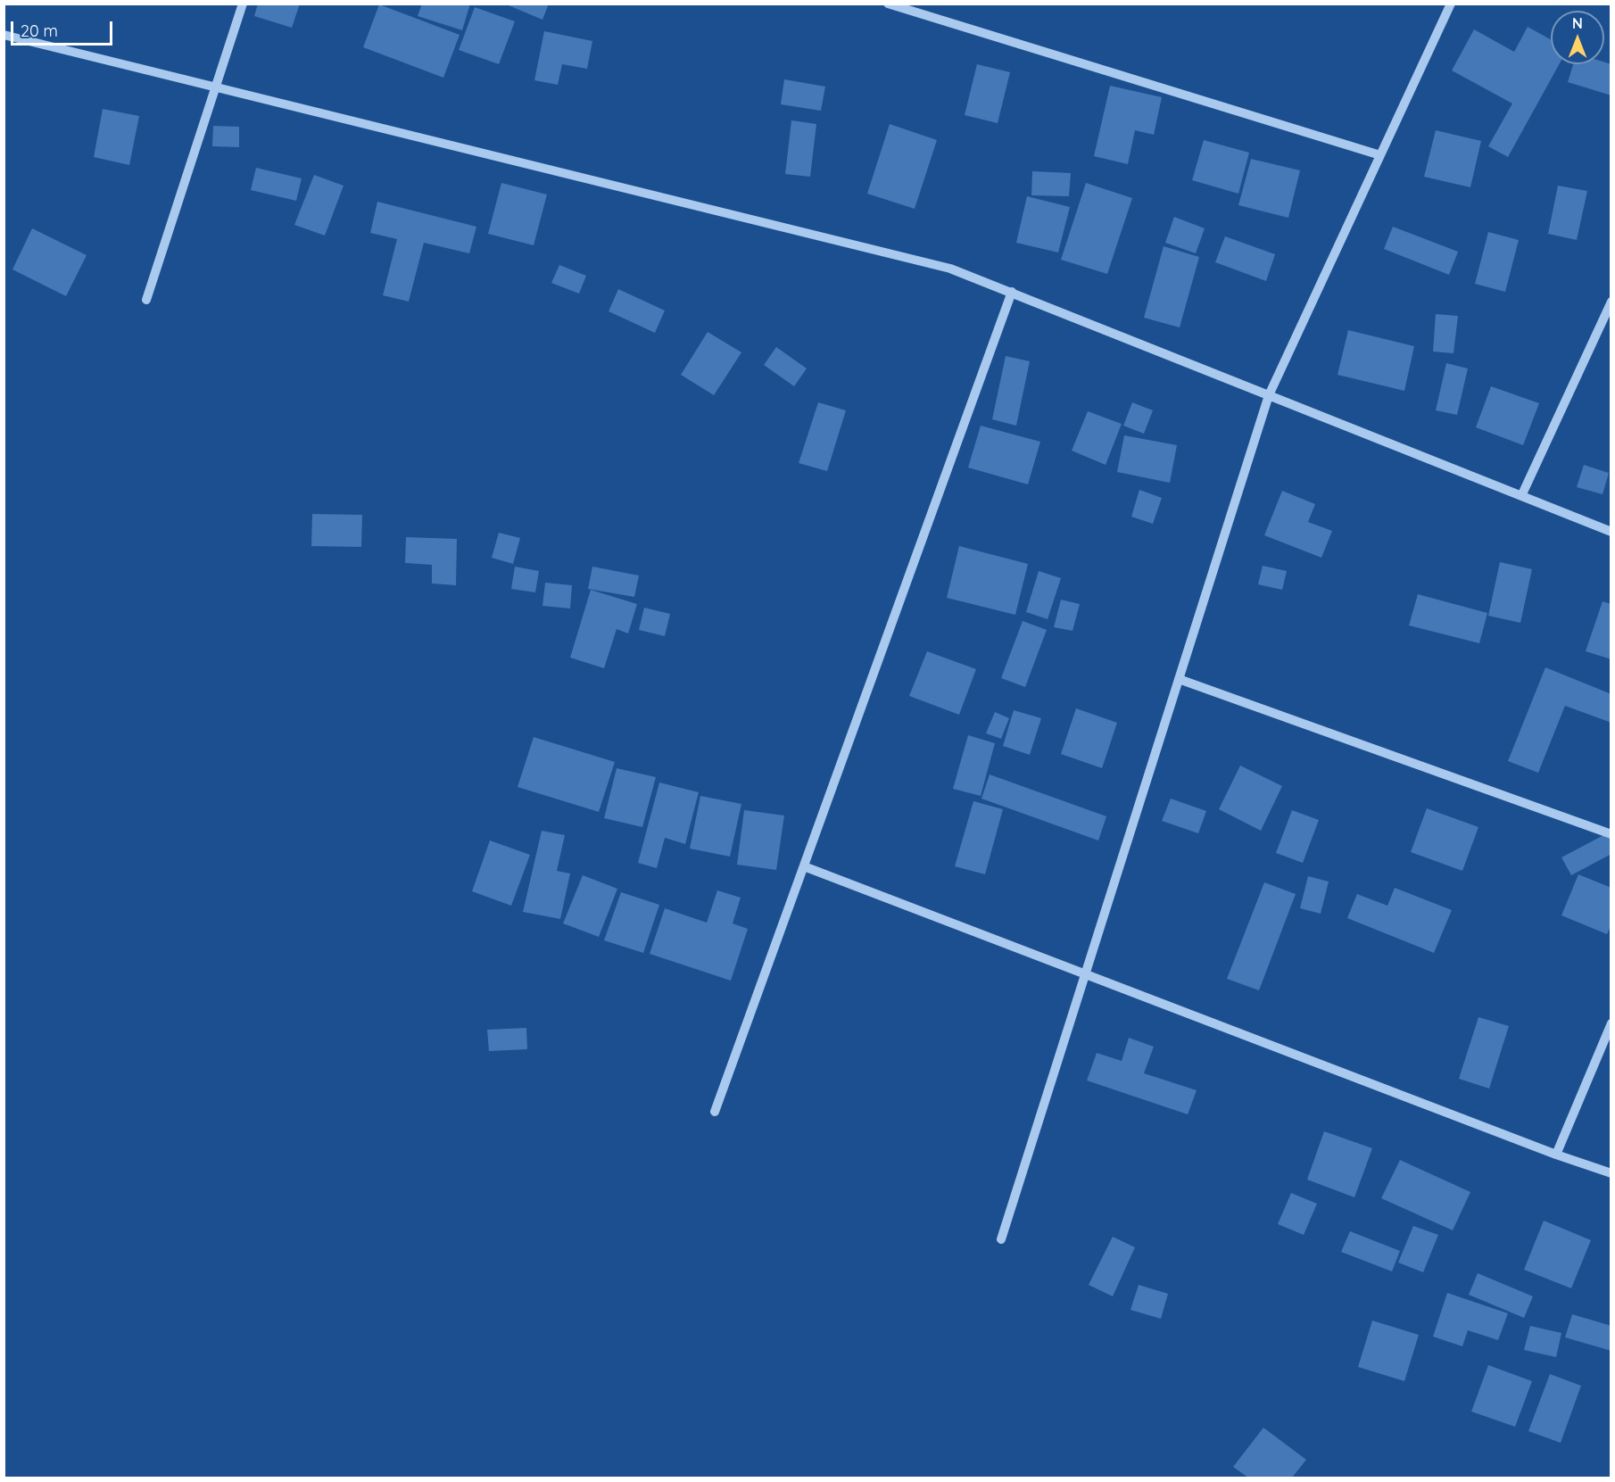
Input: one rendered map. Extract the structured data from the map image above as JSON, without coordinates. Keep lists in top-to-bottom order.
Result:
{
  "scale_bar": "20 m",
  "north": "top"
}
